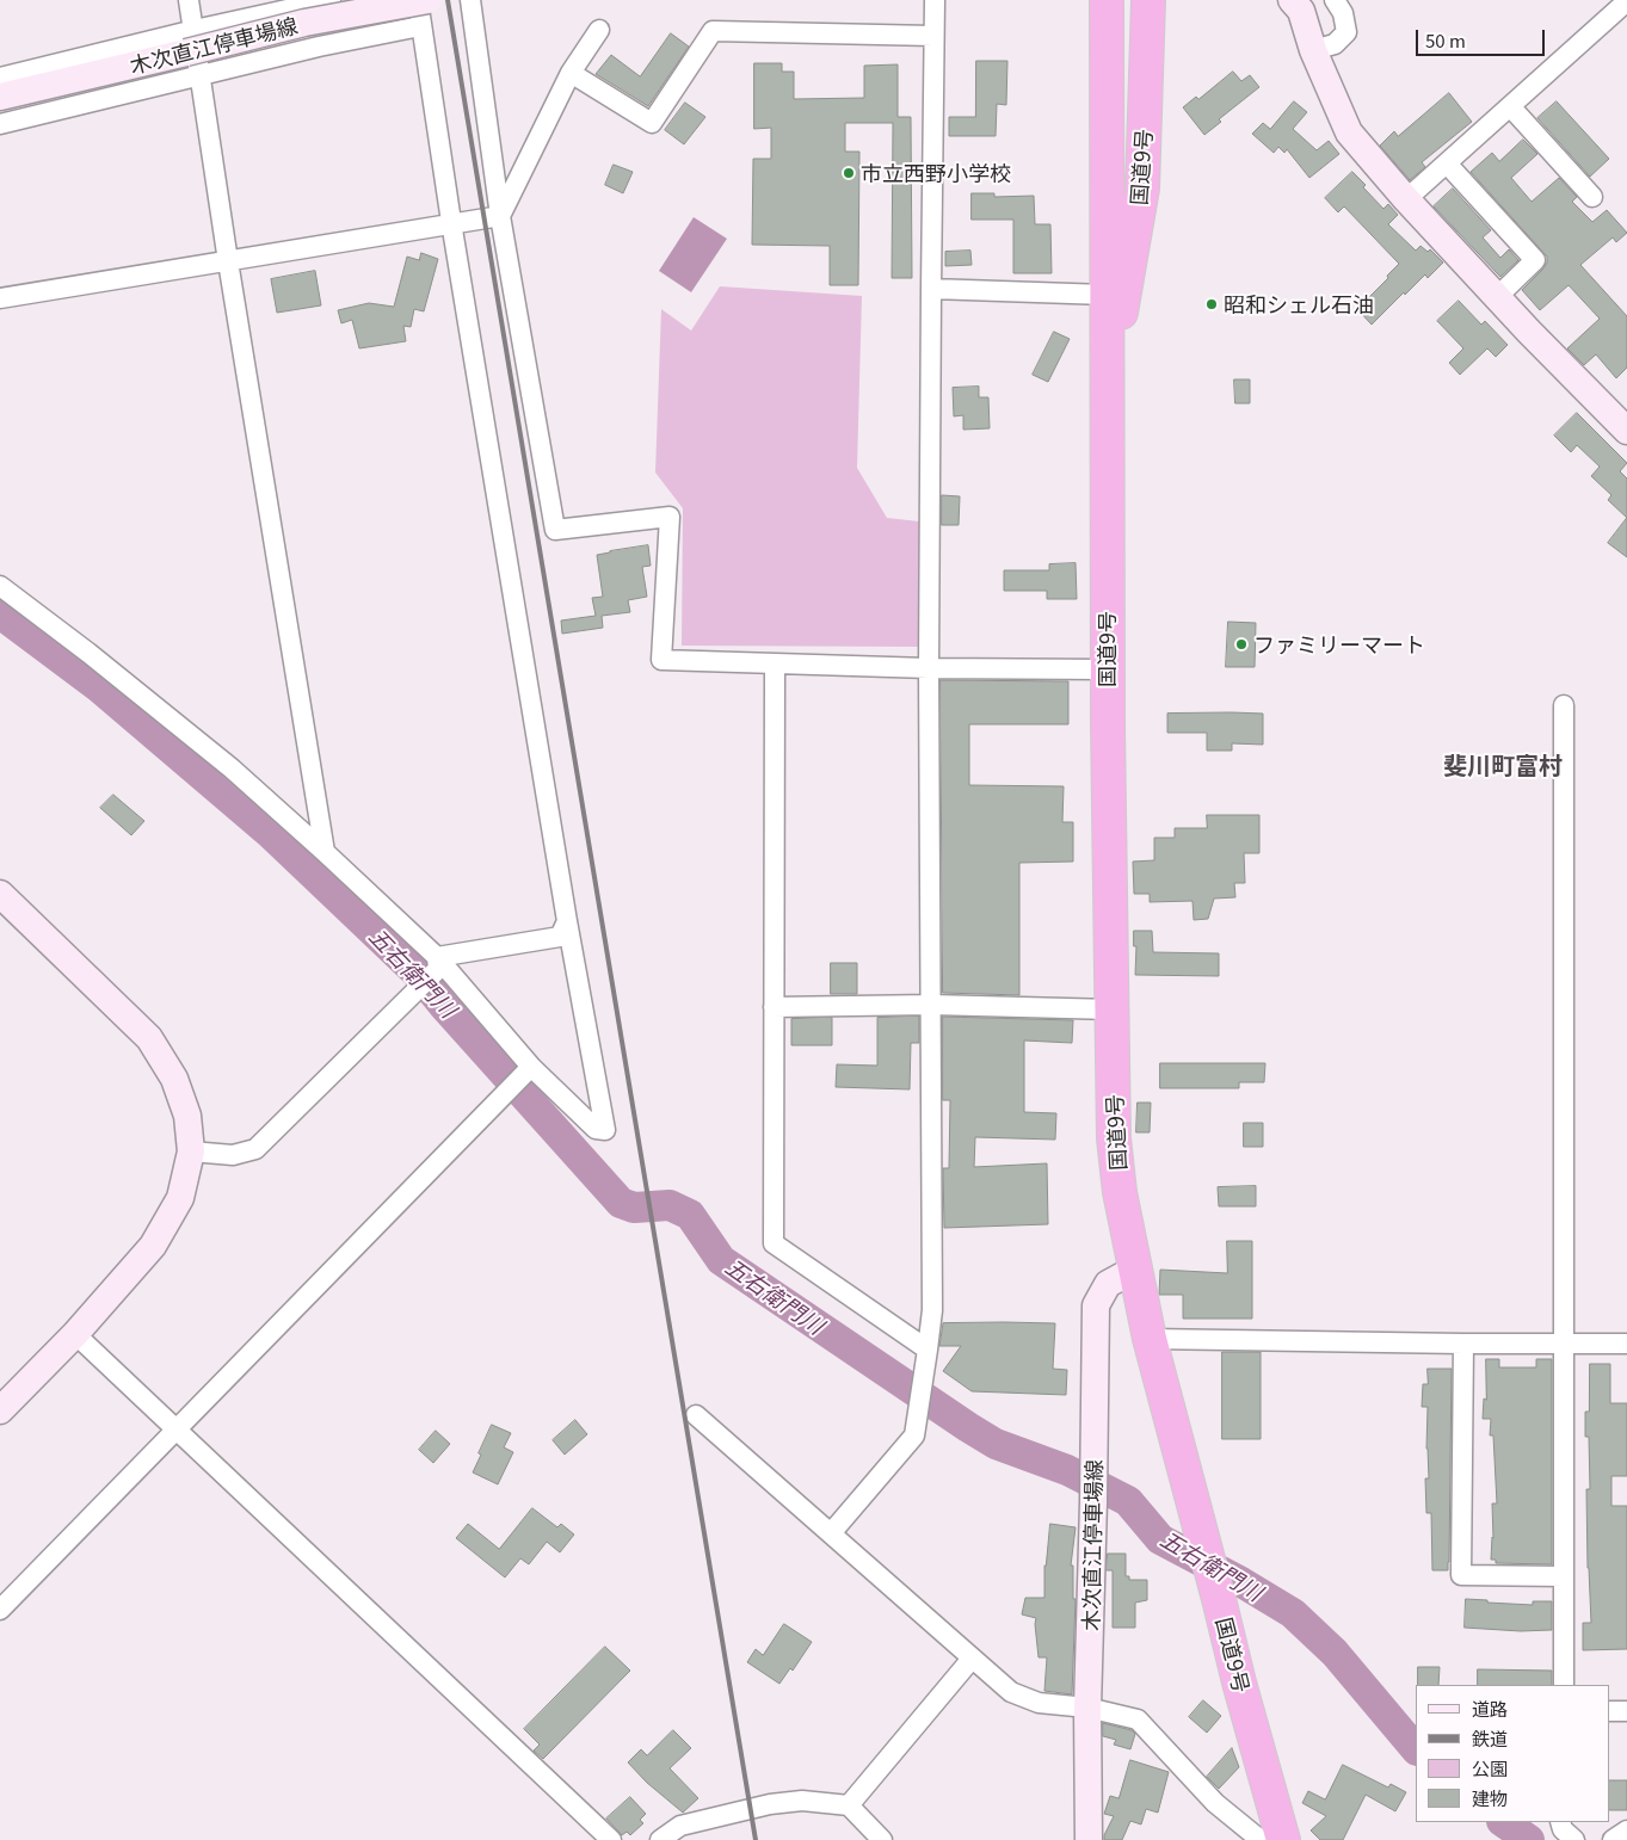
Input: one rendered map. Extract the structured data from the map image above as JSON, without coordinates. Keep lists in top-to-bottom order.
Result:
{
  "streets": {
    "highway": ["国道9号"],
    "street": ["木次直江停車場線"]
  },
  "crossings": [
    ["木次直江停車場線", "国道9号"]
  ],
  "districts": ["斐川町富村"],
  "water": ["五右衛門川"],
  "places": ["市立西野小学校", "昭和シェル石油", "ファミリーマート"],
  "legend": [
    "道路",
    "鉄道",
    "公園",
    "建物"
  ],
  "scale_bar": "50 m"
}
